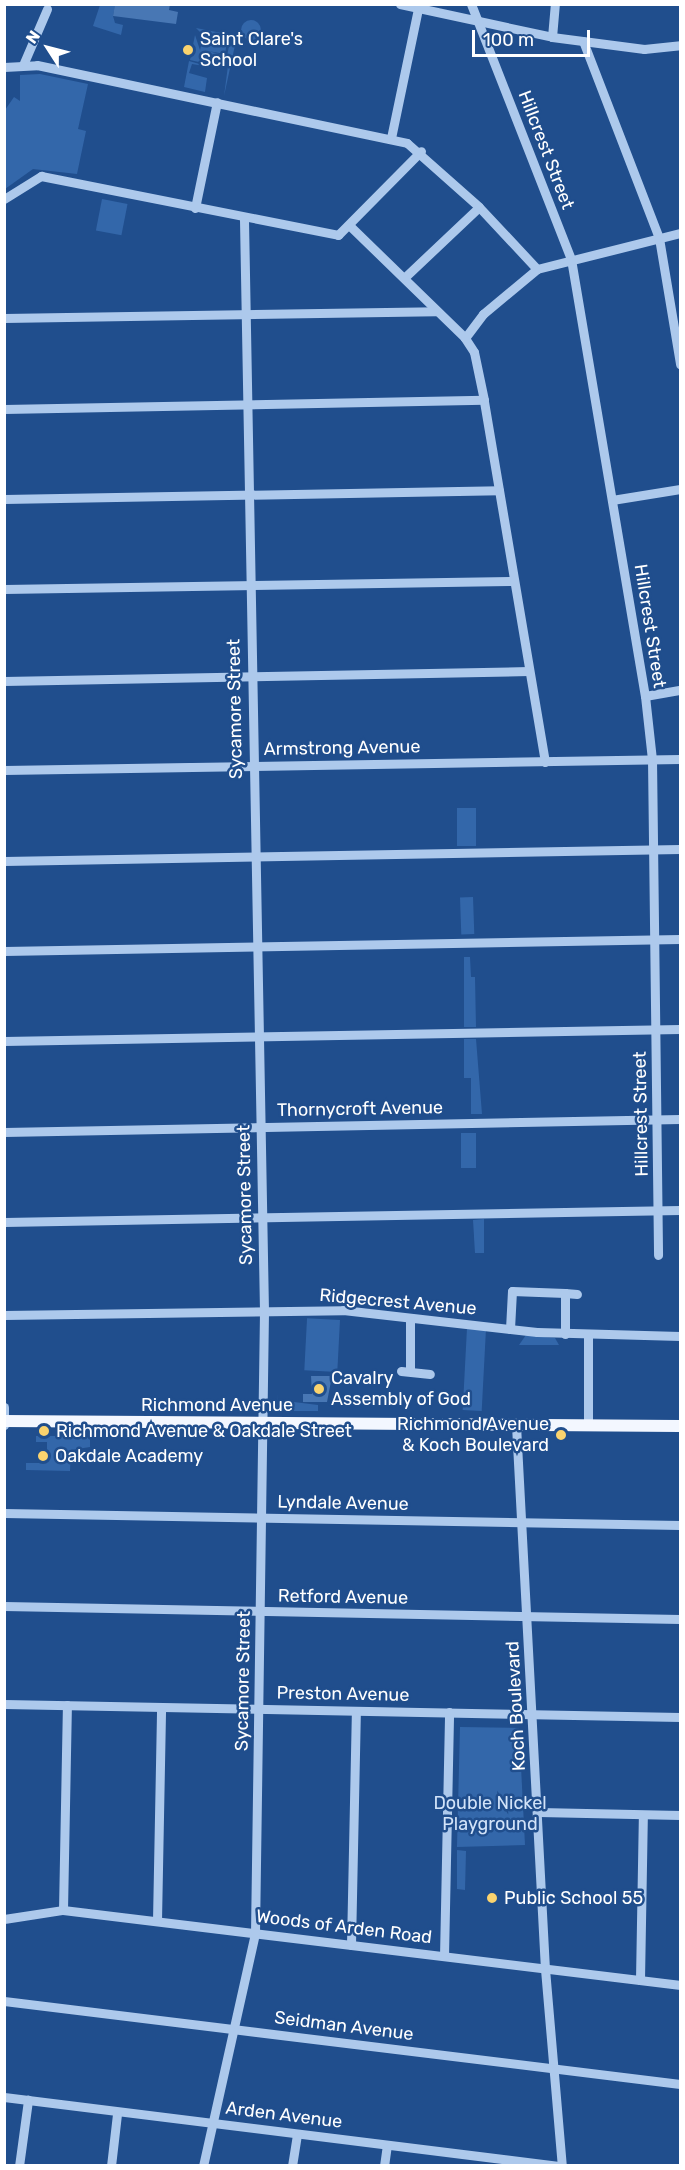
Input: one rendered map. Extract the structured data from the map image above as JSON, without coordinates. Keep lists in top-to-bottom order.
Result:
{
  "streets": {
    "main road": ["Richmond Avenue"],
    "street": [
      "Hillcrest Street",
      "Sycamore Street",
      "Armstrong Avenue",
      "Thornycroft Avenue",
      "Ridgecrest Avenue",
      "Lyndale Avenue",
      "Retford Avenue",
      "Preston Avenue",
      "Koch Boulevard",
      "Woods of Arden Road",
      "Seidman Avenue",
      "Arden Avenue"
    ]
  },
  "crossings": [
    ["Hillcrest Street", "Armstrong Avenue"],
    ["Hillcrest Street", "Thornycroft Avenue"],
    ["Sycamore Street", "Armstrong Avenue"],
    ["Sycamore Street", "Thornycroft Avenue"],
    ["Sycamore Street", "Ridgecrest Avenue"],
    ["Sycamore Street", "Richmond Avenue"],
    ["Sycamore Street", "Lyndale Avenue"],
    ["Sycamore Street", "Retford Avenue"],
    ["Sycamore Street", "Preston Avenue"],
    ["Sycamore Street", "Woods of Arden Road"],
    ["Sycamore Street", "Seidman Avenue"],
    ["Sycamore Street", "Arden Avenue"],
    ["Richmond Avenue", "Koch Boulevard"],
    ["Lyndale Avenue", "Koch Boulevard"],
    ["Retford Avenue", "Koch Boulevard"],
    ["Preston Avenue", "Koch Boulevard"],
    ["Koch Boulevard", "Woods of Arden Road"],
    ["Koch Boulevard", "Seidman Avenue"],
    ["Koch Boulevard", "Arden Avenue"]
  ],
  "parks": ["Double Nickel Playground"],
  "places": [
    "Saint Clare's School",
    "Cavalry Assembly of God",
    "Richmond Avenue & Oakdale Street",
    "Richmond Avenue & Koch Boulevard",
    "Oakdale Academy",
    "Public School 55"
  ],
  "scale_bar": "100 m",
  "north": "top left"
}
